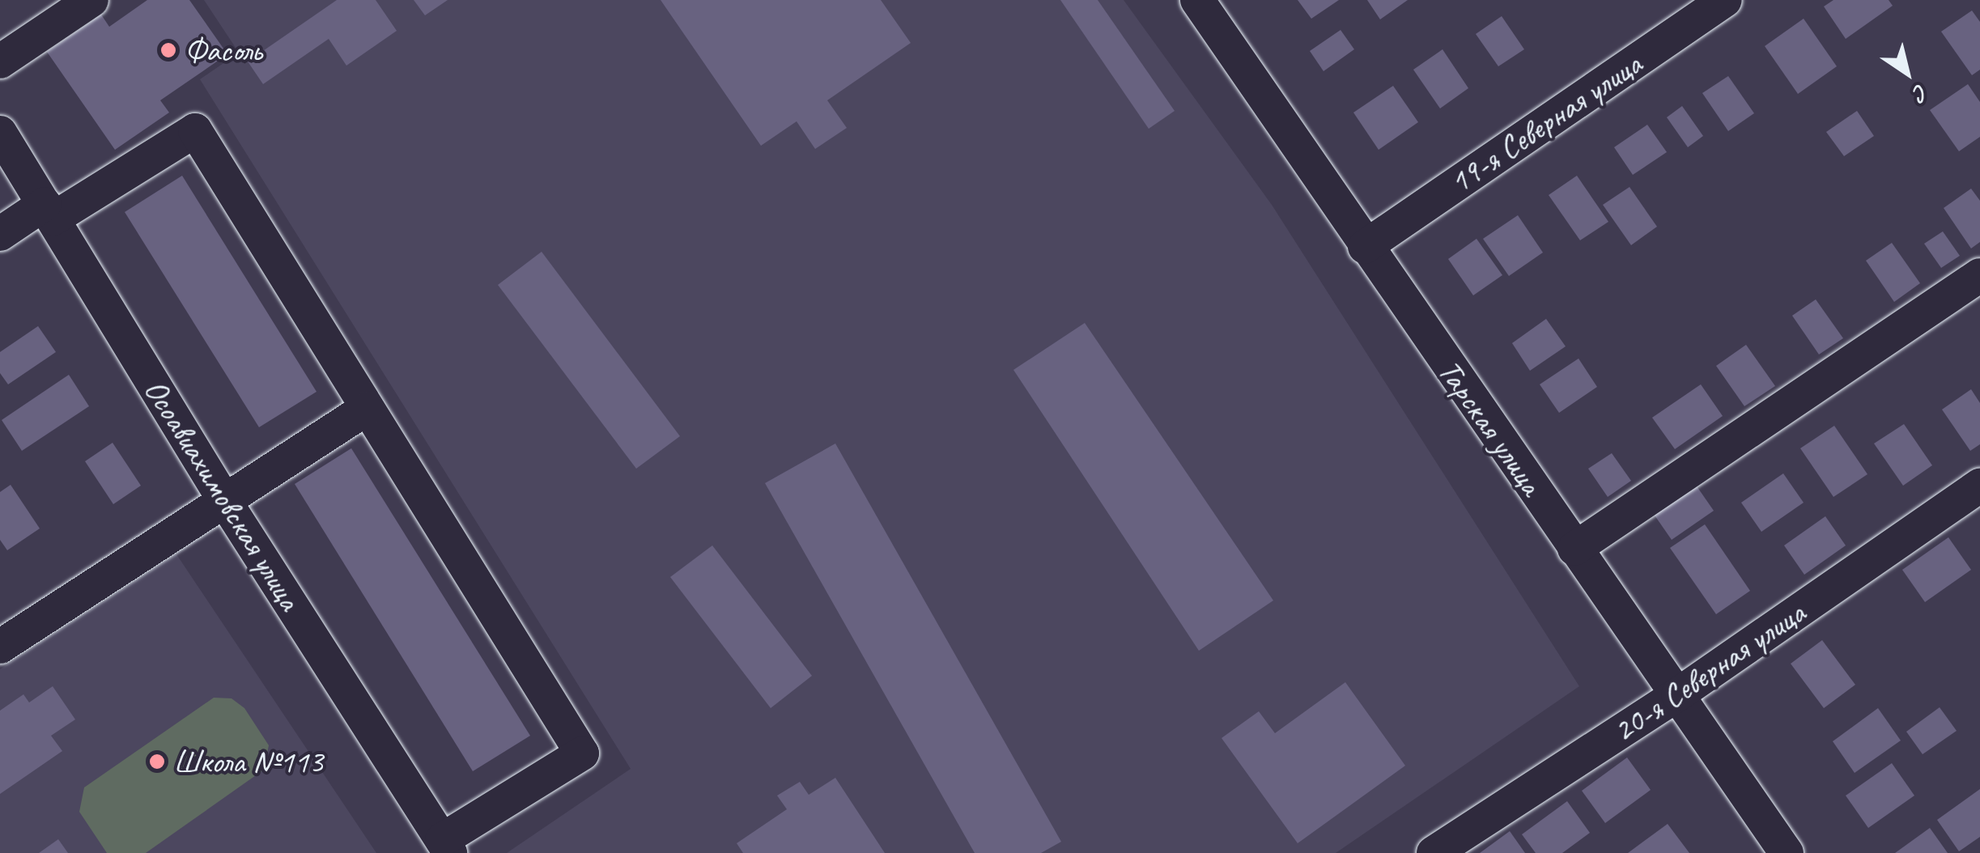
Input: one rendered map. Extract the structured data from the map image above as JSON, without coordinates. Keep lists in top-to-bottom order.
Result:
{
  "streets": {
    "street": [
      "19-я Северная улица",
      "Тарская улица",
      "Осоавиахимовская улица",
      "20-я Северная улица"
    ]
  },
  "crossings": [
    ["19-я Северная улица", "Тарская улица"],
    ["Тарская улица", "20-я Северная улица"]
  ],
  "places": ["Фасоль", "Школа №113"],
  "north": "bottom right"
}
